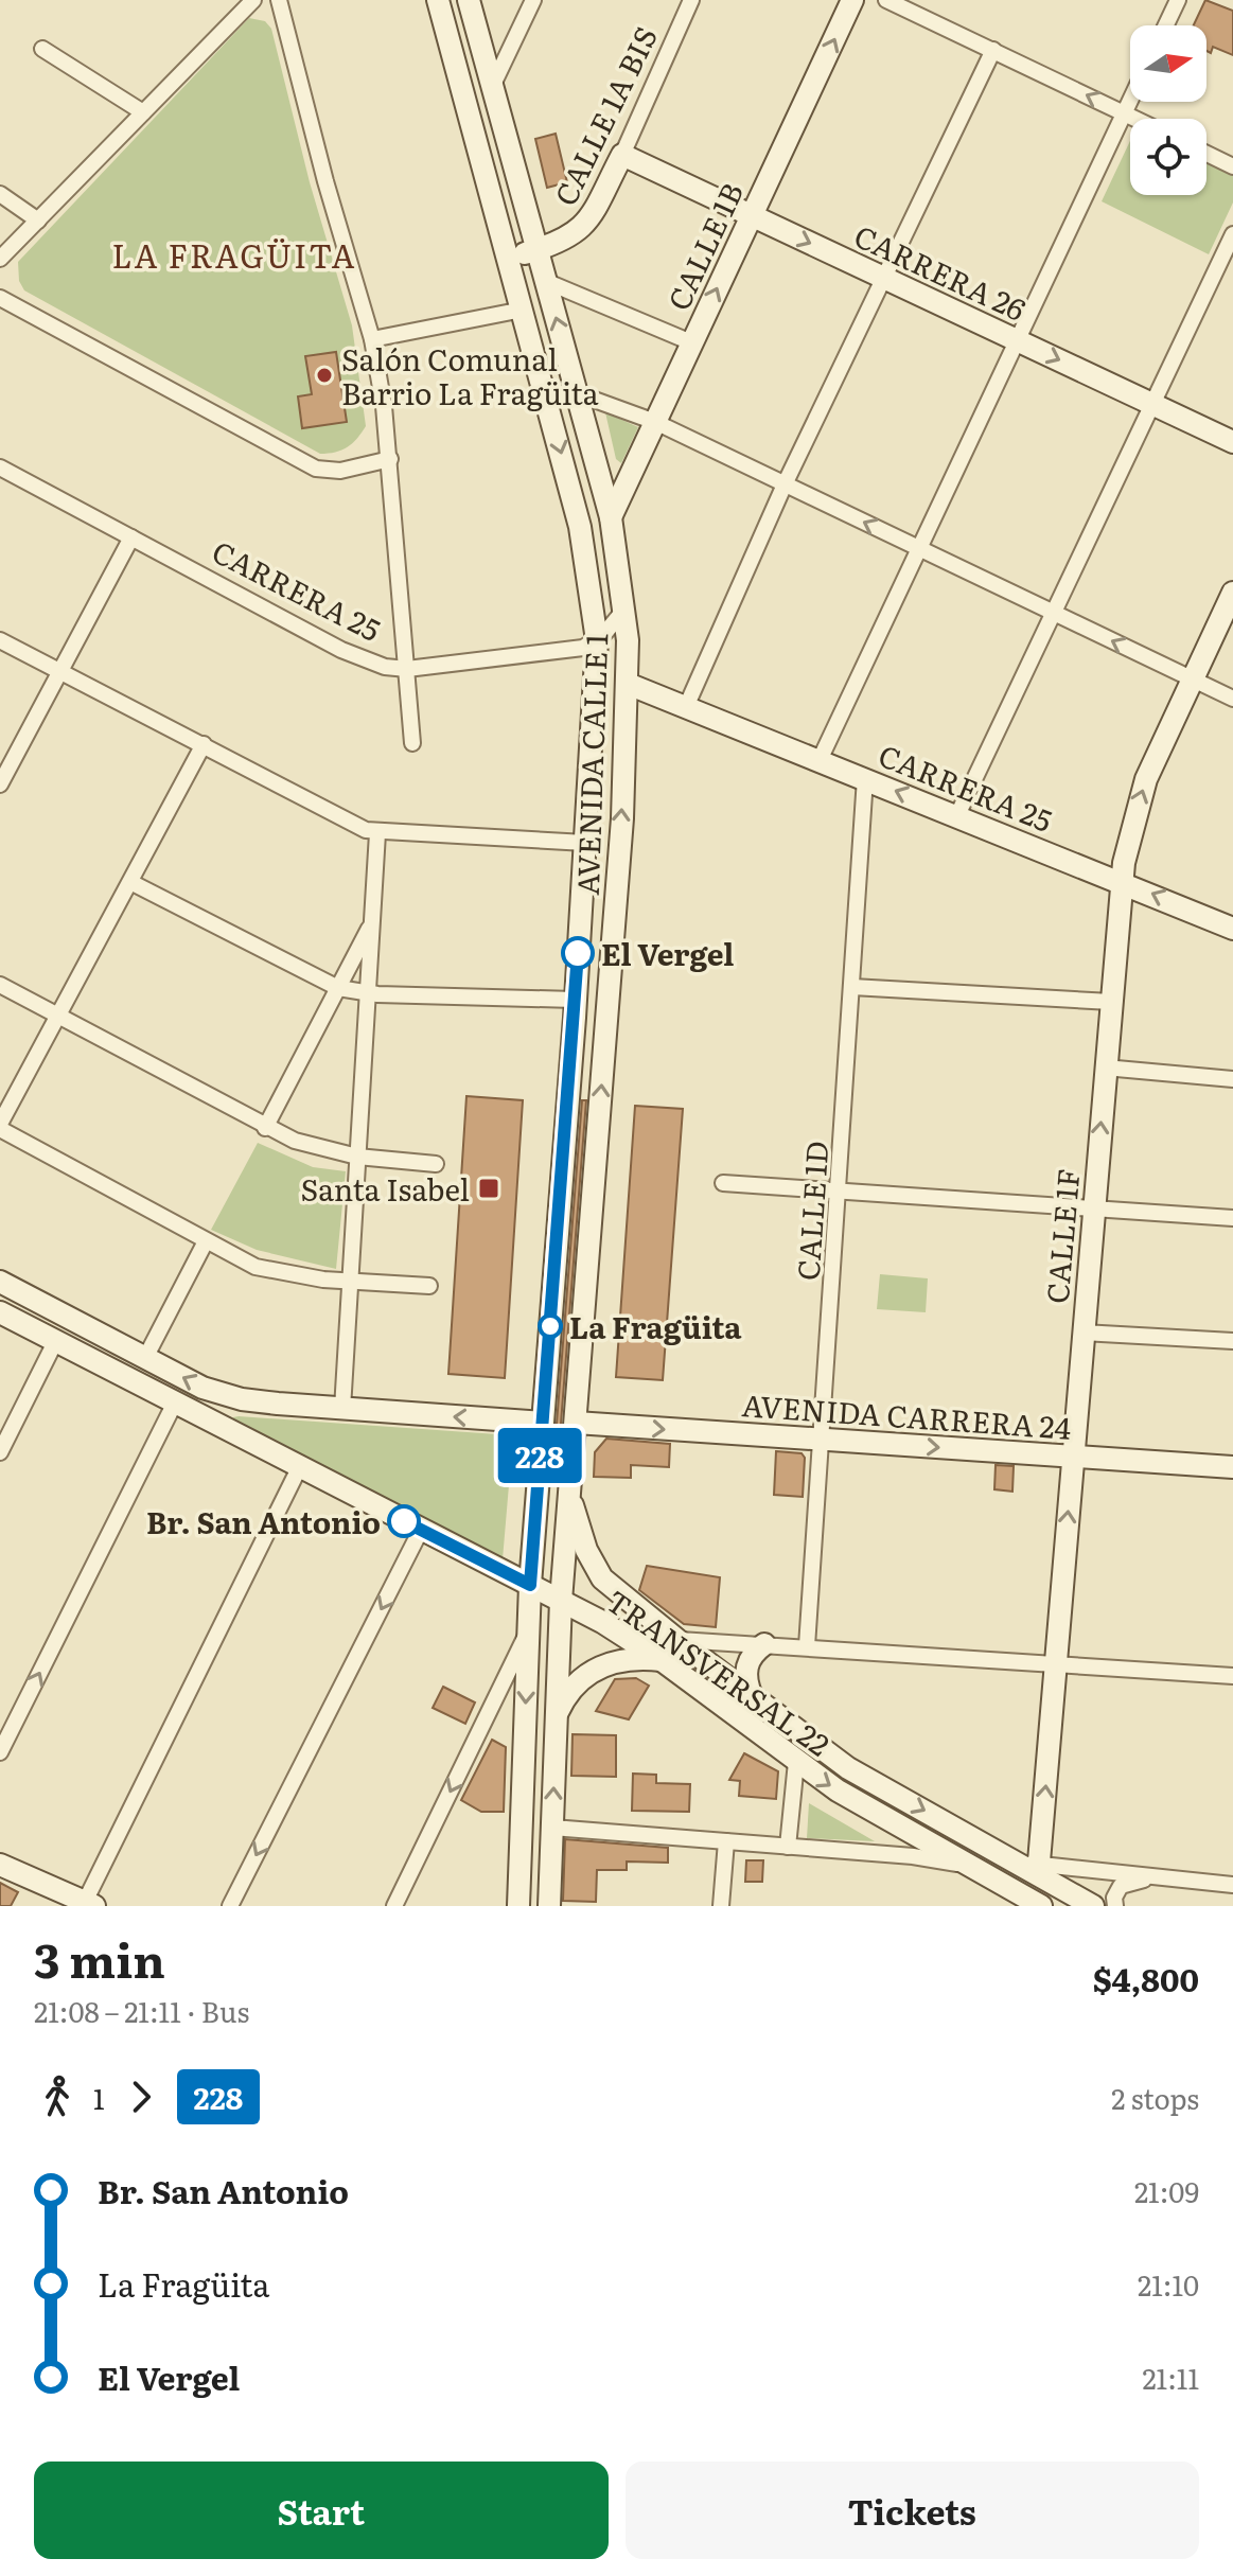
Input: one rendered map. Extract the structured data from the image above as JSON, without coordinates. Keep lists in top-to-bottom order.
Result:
{
  "streets": {
    "main road": [
      "CALLE 1A BIS",
      "CALLE 1B",
      "CARRERA 26",
      "CARRERA 25",
      "AVENIDA CALLE 1",
      "CALLE 1F",
      "AVENIDA CARRERA 24",
      "TRANSVERSAL 22"
    ],
    "street": ["CALLE 1D"]
  },
  "crossings": [
    ["CALLE 1A BIS", "CARRERA 26"],
    ["CALLE 1A BIS", "AVENIDA CALLE 1"],
    ["CALLE 1B", "CARRERA 26"],
    ["CALLE 1B", "AVENIDA CALLE 1"],
    ["CARRERA 25", "AVENIDA CALLE 1"],
    ["CARRERA 25", "CALLE 1D"],
    ["CARRERA 25", "CALLE 1F"],
    ["AVENIDA CALLE 1", "AVENIDA CARRERA 24"],
    ["AVENIDA CALLE 1", "TRANSVERSAL 22"],
    ["CALLE 1D", "AVENIDA CARRERA 24"],
    ["CALLE 1F", "AVENIDA CARRERA 24"],
    ["CALLE 1F", "TRANSVERSAL 22"]
  ],
  "one_way": [
    "CALLE 1B",
    "CARRERA 26",
    "CALLE 1F",
    "AVENIDA CARRERA 24"
  ],
  "districts": ["LA FRAGÜITA"],
  "places": {
    "other": [
      "Salón Comunal Barrio La Fragüita",
      "El Vergel",
      "La Fragüita",
      "Br. San Antonio"
    ],
    "transit": ["Santa Isabel"]
  },
  "lines": ["bus line 228"],
  "north": "right",
  "page": {
    "on_map": "228",
    "heading": ["3 min", "21:08 – 21:11 · Bus", "$4,800"],
    "legs": ["1", "228", "2 stops"],
    "list": [
      {
        "name": "Br. San Antonio",
        "value": "21:09"
      },
      {
        "name": "La Fragüita",
        "value": "21:10"
      },
      {
        "name": "El Vergel",
        "value": "21:11"
      }
    ],
    "buttons": ["Start", "Tickets"]
  }
}
